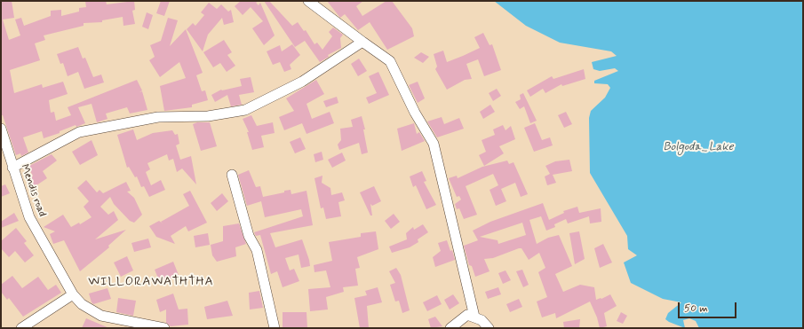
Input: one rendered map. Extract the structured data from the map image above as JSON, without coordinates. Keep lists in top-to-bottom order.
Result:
{
  "streets": {
    "street": ["Mendis road"]
  },
  "districts": ["WILLORAWATHTHA"],
  "water": ["Bolgoda_Lake"],
  "scale_bar": "50 m"
}
